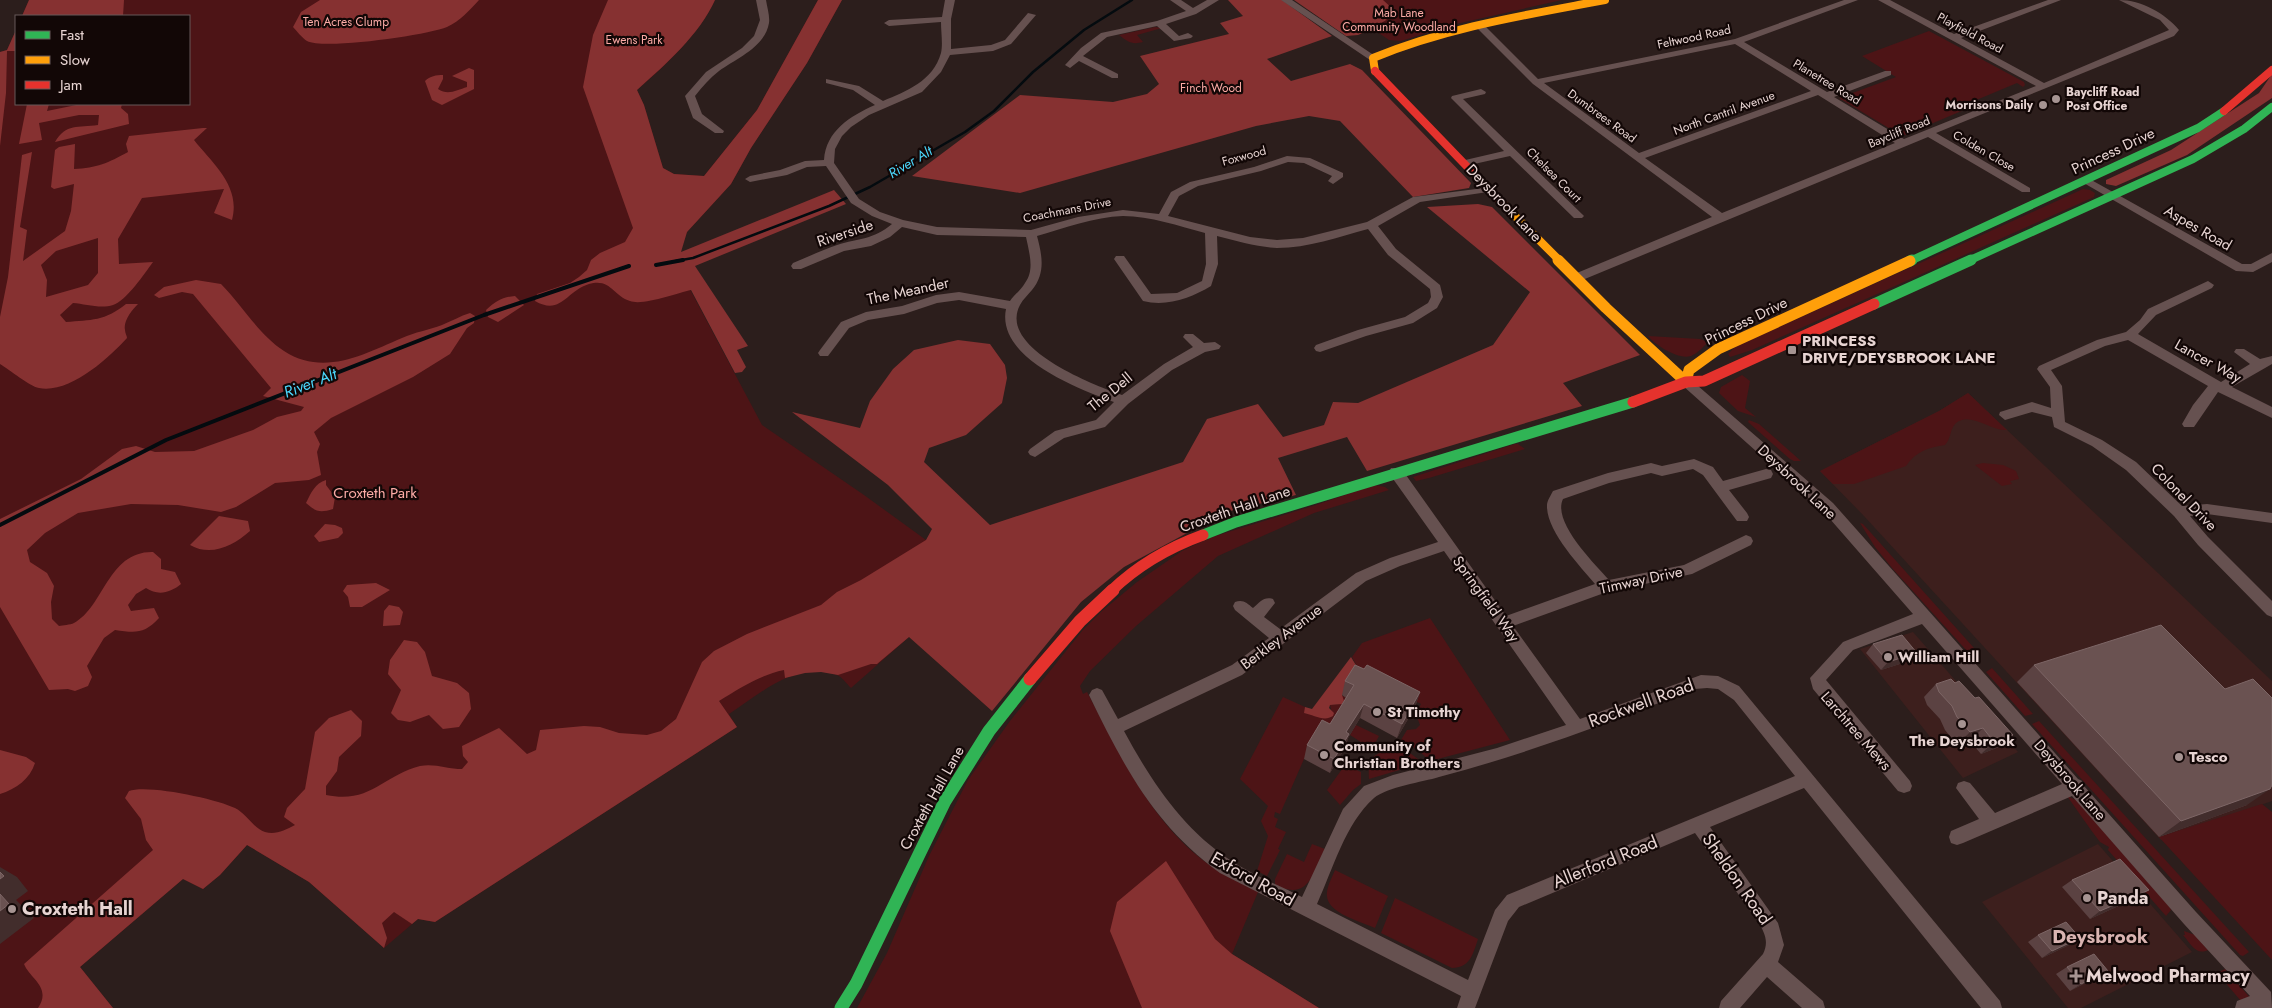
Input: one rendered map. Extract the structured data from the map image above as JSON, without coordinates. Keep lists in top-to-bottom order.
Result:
{
  "streets": {
    "street": [
      "Playfield Road",
      "Feltwood Road",
      "Planetree Road",
      "North Cantril Avenue",
      "Dumbrees Road",
      "Baycliff Road",
      "Colden Close",
      "Princess Drive",
      "Foxwood",
      "Chelsea Court",
      "Deysbrook Lane",
      "Coachmans Drive",
      "Aspes Road",
      "Riverside",
      "The Meander",
      "Lancer Way",
      "The Dell",
      "Colonel Drive",
      "Croxteth Hall Lane",
      "Timway Drive",
      "Springfield Way",
      "Berkley Avenue",
      "Rockwell Road",
      "Larchtree Mews",
      "Allerford Road",
      "Exford Road",
      "Sheldon Road"
    ]
  },
  "crossings": [
    ["Playfield Road", "Baycliff Road"],
    ["Feltwood Road", "Planetree Road"],
    ["Feltwood Road", "Dumbrees Road"],
    ["Planetree Road", "North Cantril Avenue"],
    ["Planetree Road", "Baycliff Road"],
    ["North Cantril Avenue", "Dumbrees Road"],
    ["Dumbrees Road", "Baycliff Road"],
    ["Baycliff Road", "Colden Close"],
    ["Baycliff Road", "Deysbrook Lane"],
    ["Princess Drive", "Deysbrook Lane"],
    ["Princess Drive", "Aspes Road"],
    ["Princess Drive", "Croxteth Hall Lane"],
    ["Foxwood", "Coachmans Drive"],
    ["Chelsea Court", "Deysbrook Lane"],
    ["Deysbrook Lane", "Coachmans Drive"],
    ["Deysbrook Lane", "Croxteth Hall Lane"],
    ["Deysbrook Lane", "Larchtree Mews"],
    ["Coachmans Drive", "Riverside"],
    ["Croxteth Hall Lane", "Springfield Way"],
    ["Timway Drive", "Springfield Way"],
    ["Springfield Way", "Berkley Avenue"],
    ["Springfield Way", "Rockwell Road"],
    ["Berkley Avenue", "Exford Road"],
    ["Rockwell Road", "Allerford Road"],
    ["Rockwell Road", "Exford Road"],
    ["Allerford Road", "Exford Road"],
    ["Allerford Road", "Sheldon Road"]
  ],
  "districts": ["Deysbrook"],
  "water": ["River Alt"],
  "parks": [
    "Mab Lane Community Woodland",
    "Ten Acres Clump",
    "Ewens Park",
    "Finch Wood",
    "Croxteth Park"
  ],
  "places": {
    "other": [
      "Baycliff Road Post Office",
      "Morrisons Daily",
      "William Hill",
      "St Timothy",
      "The Deysbrook",
      "Community of Christian Brothers",
      "Tesco",
      "Panda",
      "Croxteth Hall"
    ],
    "transit": ["PRINCESS DRIVE/DEYSBROOK LANE"],
    "health": ["Melwood Pharmacy"]
  },
  "legend": ["Fast", "Slow", "Jam"]
}
